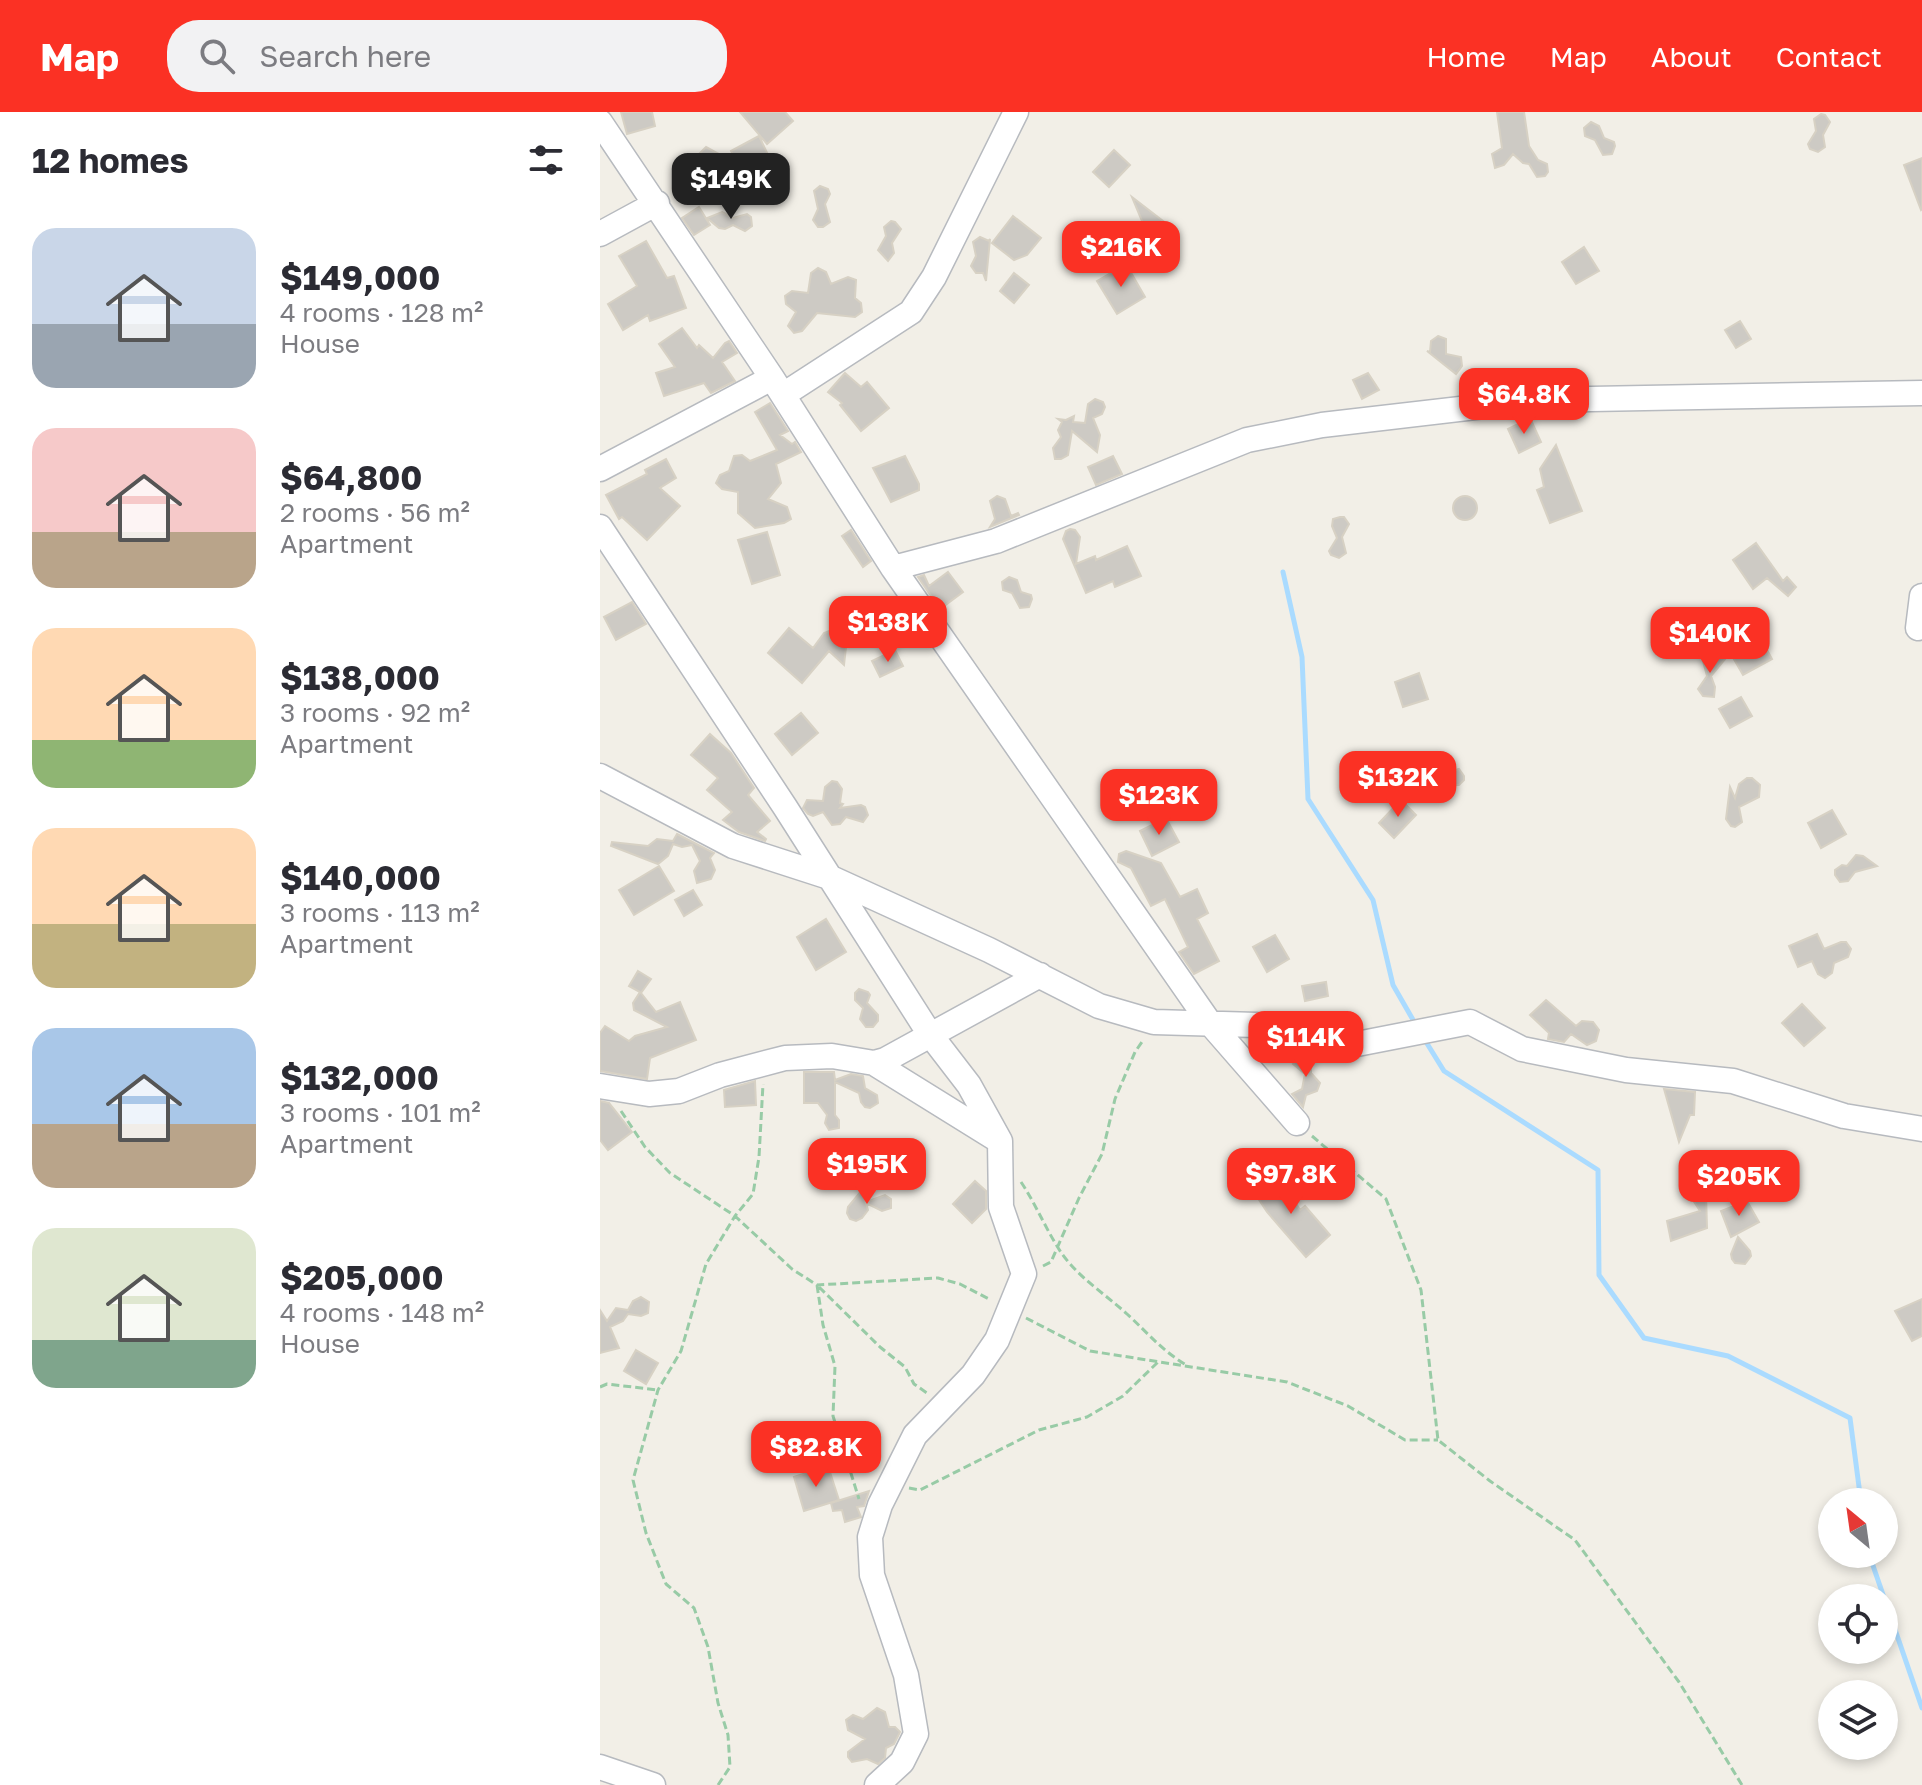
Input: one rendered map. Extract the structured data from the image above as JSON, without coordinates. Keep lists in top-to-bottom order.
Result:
{
  "north": "top left",
  "page": {
    "header": "Map",
    "search": "Search here",
    "nav": [
      "Home",
      "Map",
      "About",
      "Contact"
    ],
    "heading": "12 homes",
    "price": [
      "$149K",
      "$216K",
      "$64.8K",
      "$138K",
      "$140K",
      "$132K",
      "$123K",
      "$114K",
      "$195K",
      "$97.8K",
      "$205K",
      "$82.8K"
    ],
    "list": [
      {
        "name": "$149,000",
        "note": "4 rooms · 128 m² · House"
      },
      {
        "name": "$64,800",
        "note": "2 rooms · 56 m² · Apartment"
      },
      {
        "name": "$138,000",
        "note": "3 rooms · 92 m² · Apartment"
      },
      {
        "name": "$140,000",
        "note": "3 rooms · 113 m² · Apartment"
      },
      {
        "name": "$132,000",
        "note": "3 rooms · 101 m² · Apartment"
      },
      {
        "name": "$205,000",
        "note": "4 rooms · 148 m² · House"
      }
    ]
  }
}
